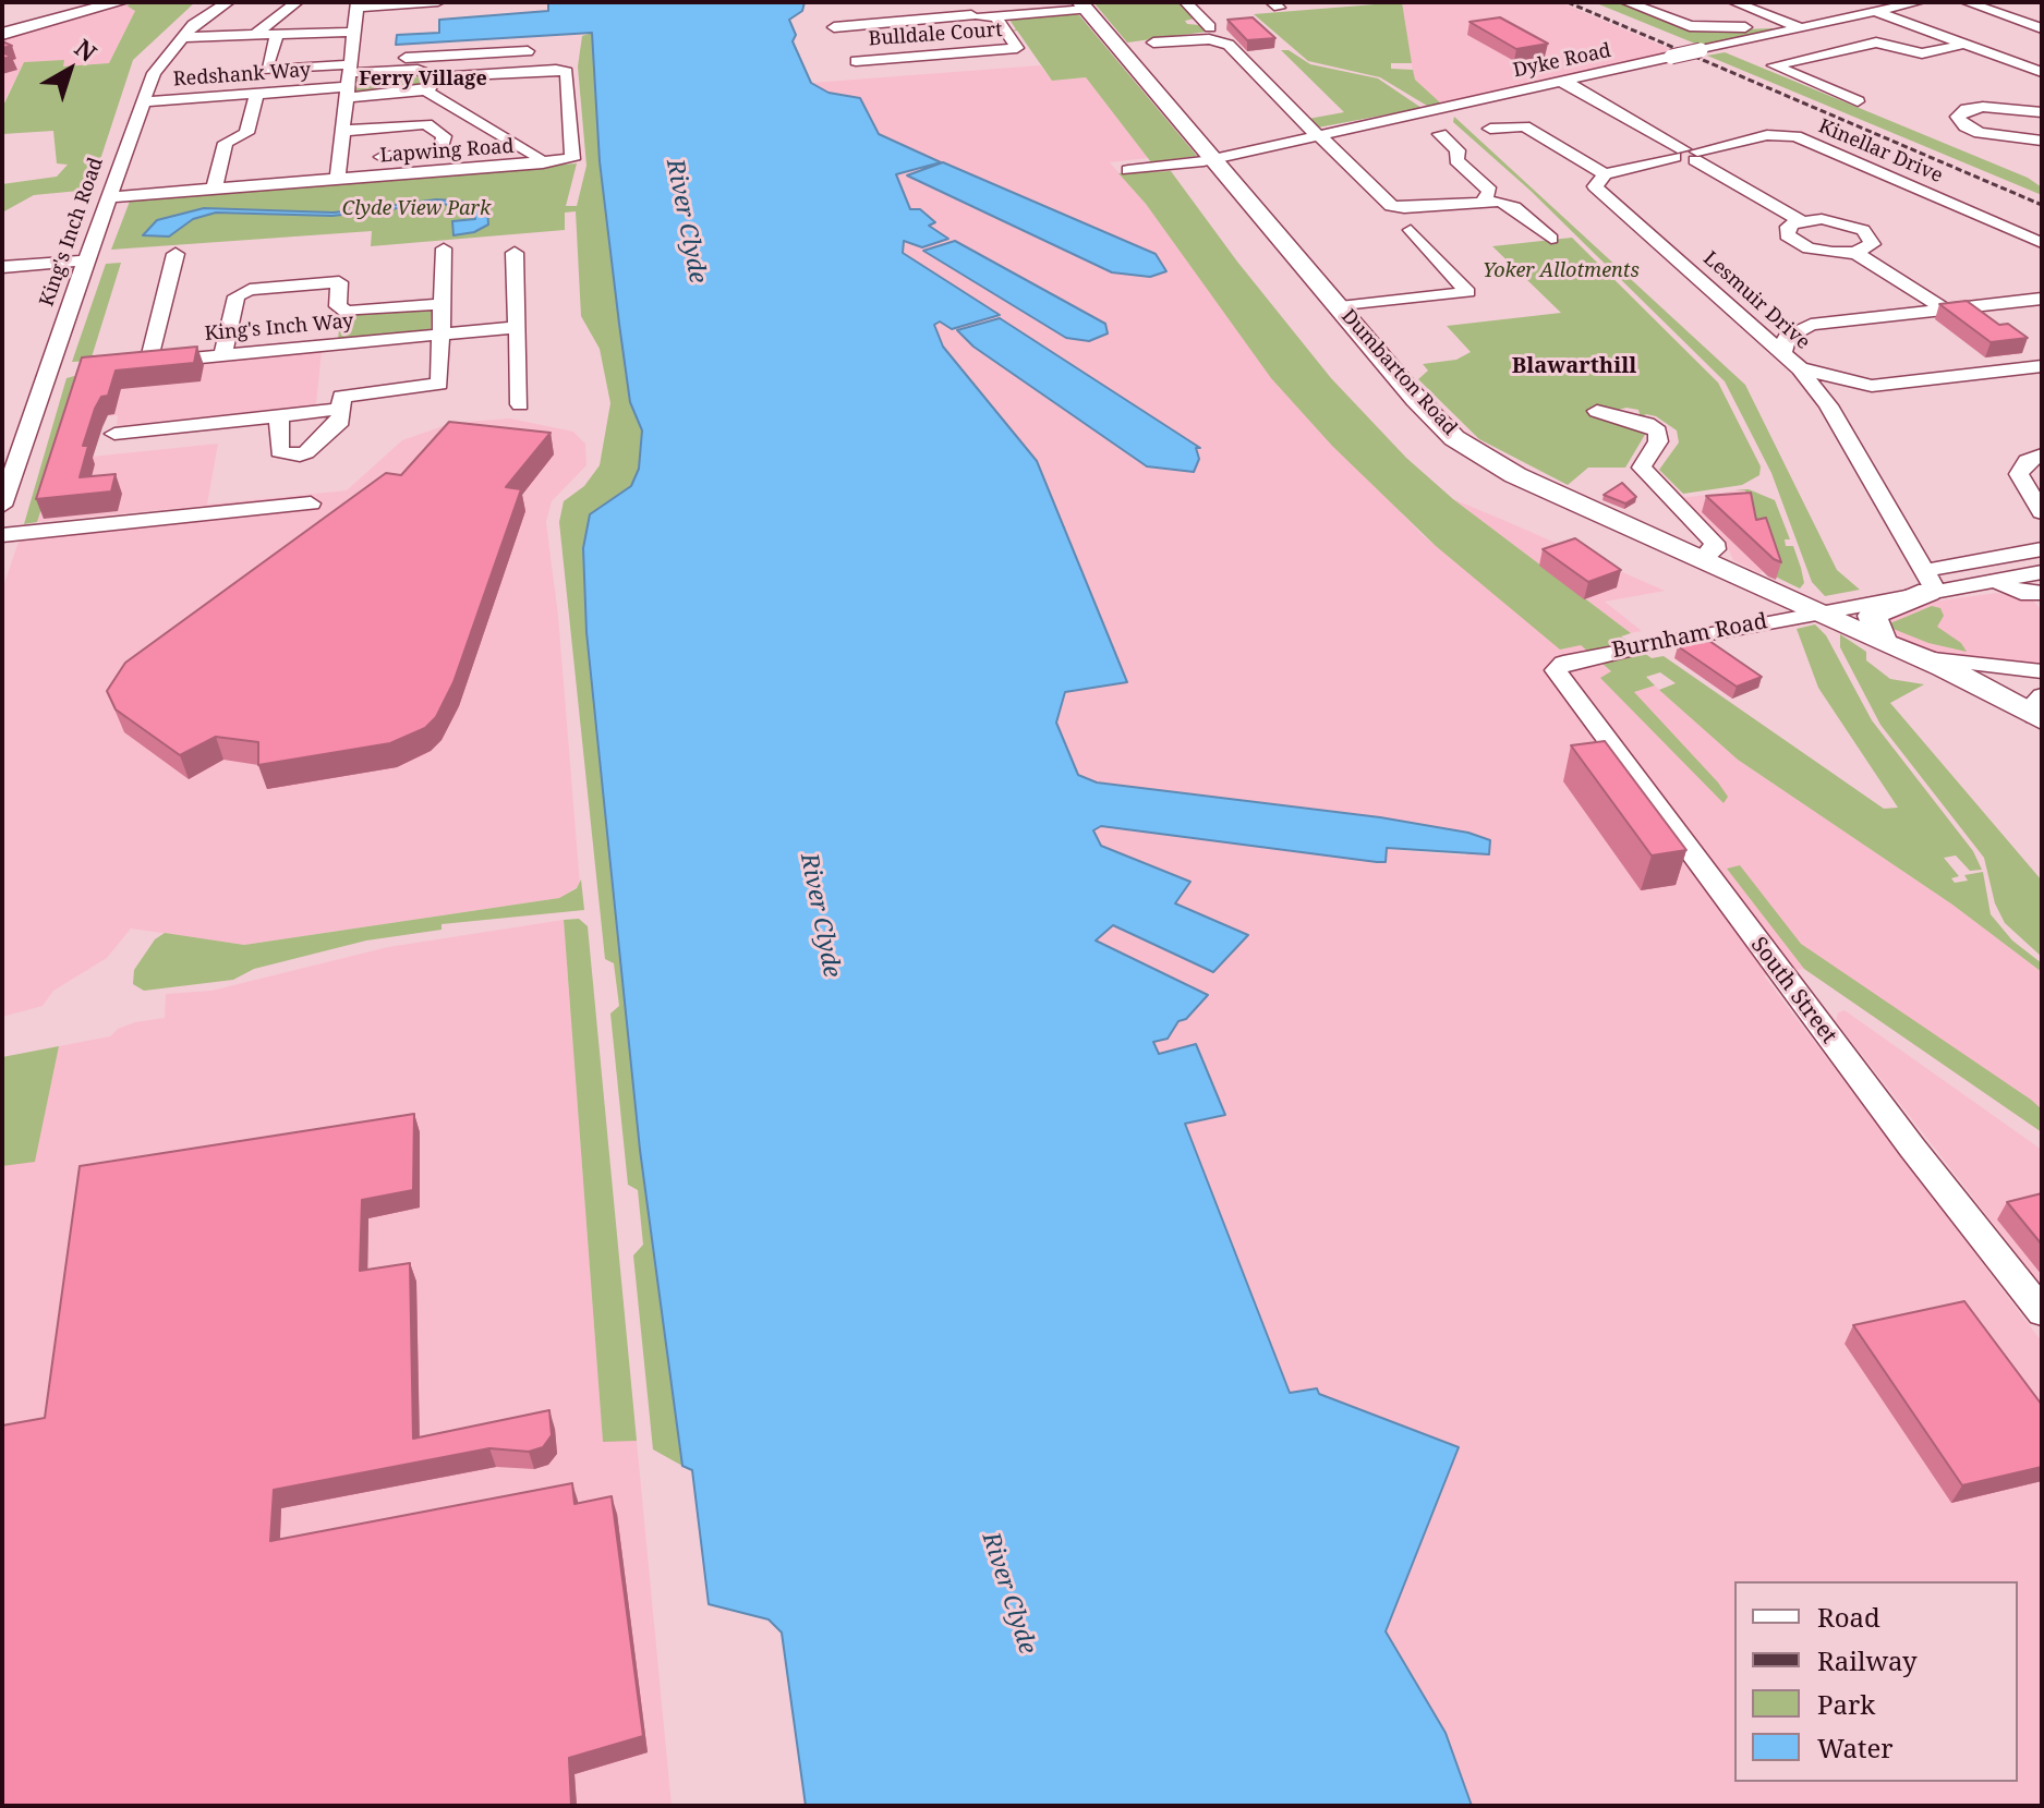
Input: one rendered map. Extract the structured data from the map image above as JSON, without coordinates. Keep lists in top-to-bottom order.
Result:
{
  "streets": {
    "main road": ["Dumbarton Road"],
    "street": [
      "Bulldale Court",
      "Dyke Road",
      "Redshank Way",
      "Lapwing Road",
      "Kinellar Drive",
      "King's Inch Road",
      "Lesmuir Drive",
      "King's Inch Way",
      "Burnham Road",
      "South Street"
    ]
  },
  "crossings": [
    ["Dyke Road", "Dumbarton Road"],
    ["Redshank Way", "King's Inch Road"],
    ["Lapwing Road", "King's Inch Road"],
    ["Lesmuir Drive", "Burnham Road"],
    ["Dumbarton Road", "Burnham Road"],
    ["Burnham Road", "South Street"]
  ],
  "districts": ["Ferry Village", "Blawarthill"],
  "water": ["River Clyde"],
  "parks": ["Clyde View Park", "Yoker Allotments"],
  "legend": [
    "Road",
    "Railway",
    "Park",
    "Water"
  ],
  "north": "top right"
}
